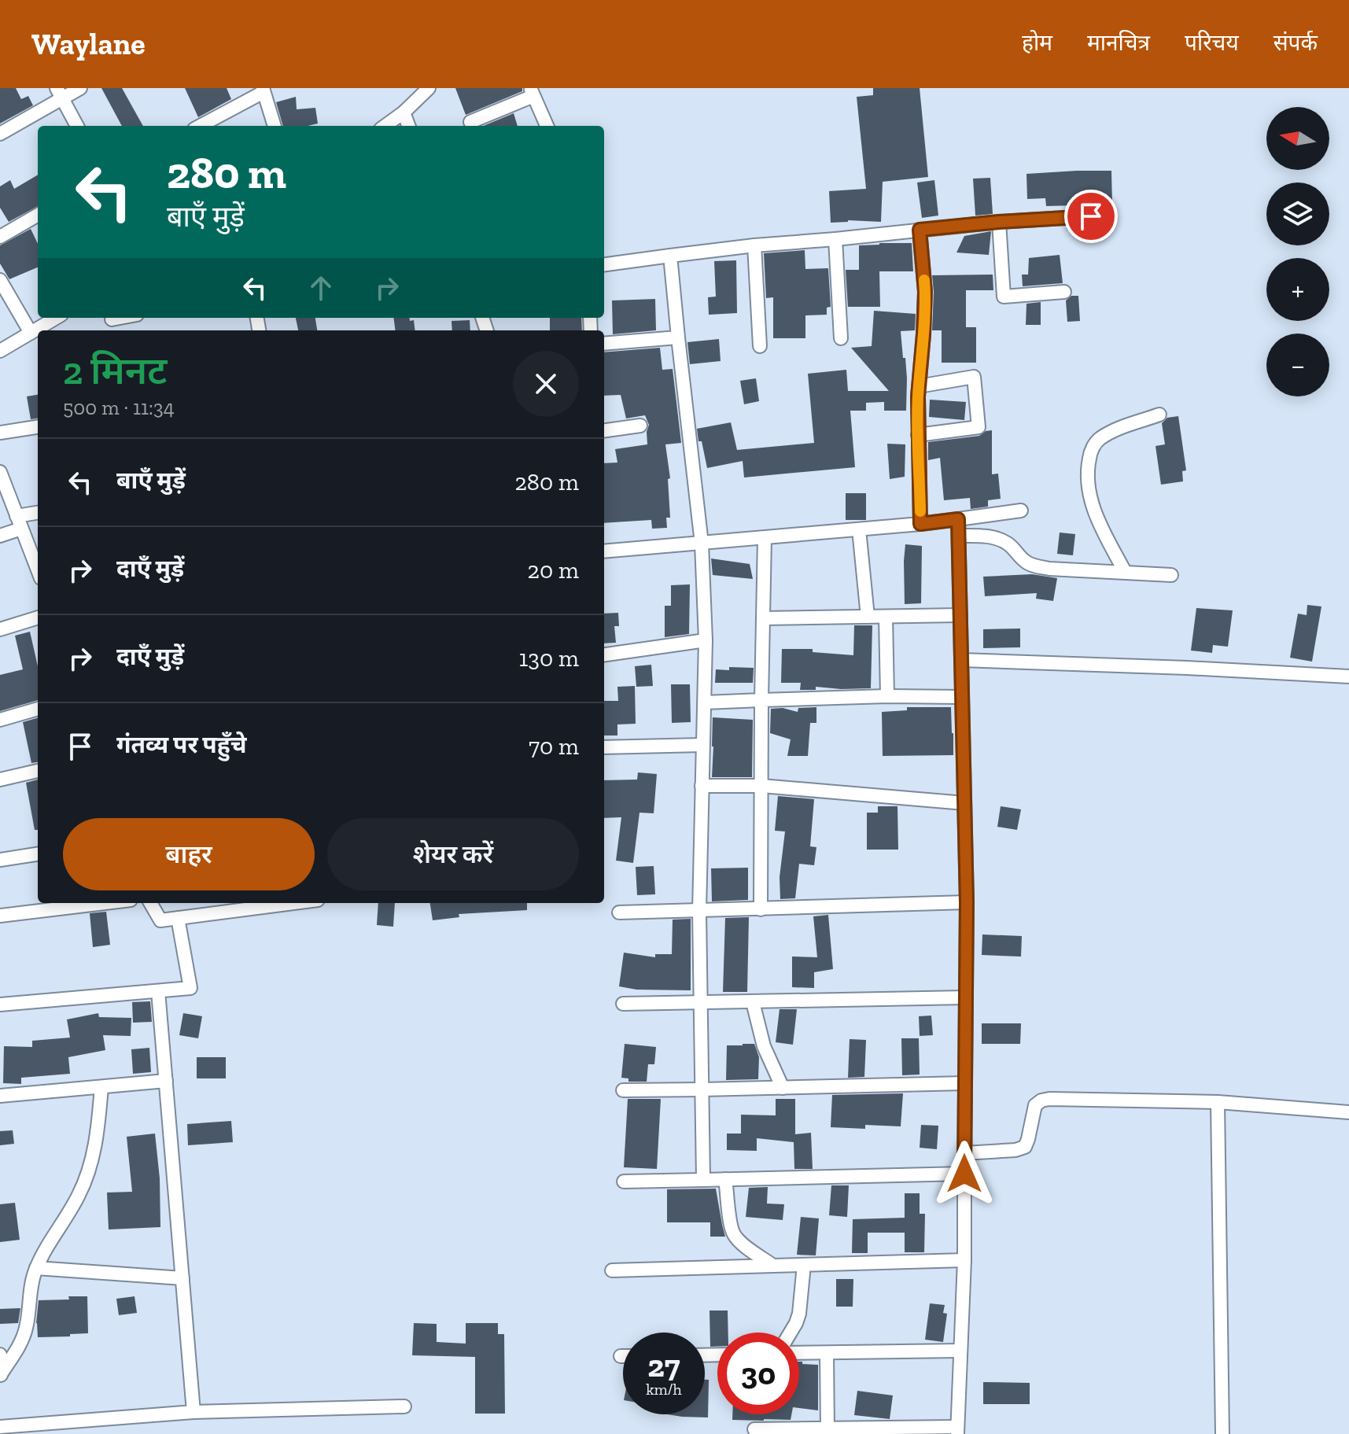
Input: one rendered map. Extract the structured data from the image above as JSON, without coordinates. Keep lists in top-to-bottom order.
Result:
{
  "north": "left",
  "page": {
    "header": "Waylane",
    "nav": [
      "होम",
      "मानचित्र",
      "परिचय",
      "संपर्क"
    ],
    "map_buttons": ["+", "−"],
    "turn": ["280 m", "बाएँ मुड़ें"],
    "heading": ["2 मिनट", "500 m · 11:34"],
    "list": [
      {
        "name": "बाएँ मुड़ें",
        "value": "280 m"
      },
      {
        "name": "दाएँ मुड़ें",
        "value": "20 m"
      },
      {
        "name": "दाएँ मुड़ें",
        "value": "130 m"
      },
      {
        "name": "गंतव्य पर पहुँचे",
        "value": "70 m"
      }
    ],
    "buttons": ["बाहर", "शेयर करें"],
    "speed": "27 km/h",
    "limit": "30"
  }
}
